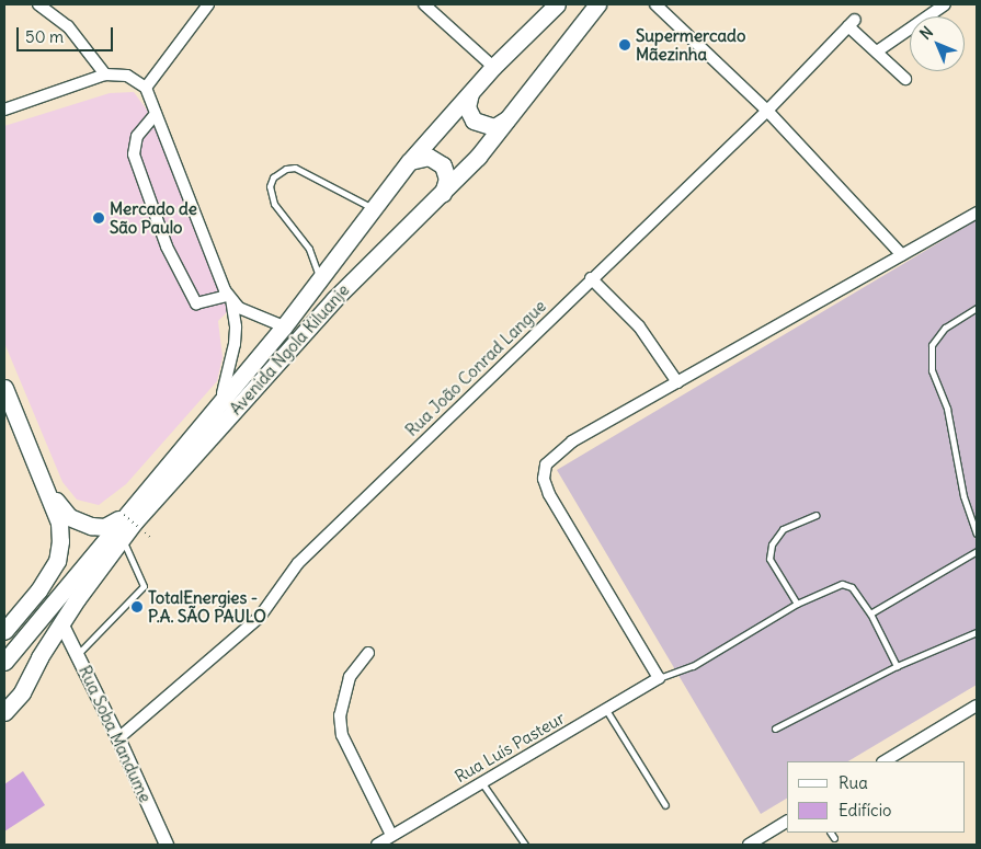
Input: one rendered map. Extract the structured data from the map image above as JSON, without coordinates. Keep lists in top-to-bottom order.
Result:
{
  "streets": {
    "main road": ["Avenida Ngola Kiluanje"],
    "street": ["Rua João Conrad Langue", "Rua Soba Mandume", "Rua Luís Pasteur"]
  },
  "crossings": [
    ["Avenida Ngola Kiluanje", "Rua Soba Mandume"],
    ["Rua João Conrad Langue", "Rua Soba Mandume"]
  ],
  "places": ["Supermercado Mãezinha", "Mercado de São Paulo", "TotalEnergies - P.A. SÃO PAULO"],
  "legend": ["Rua", "Edifício"],
  "scale_bar": "50 m",
  "north": "top left"
}
